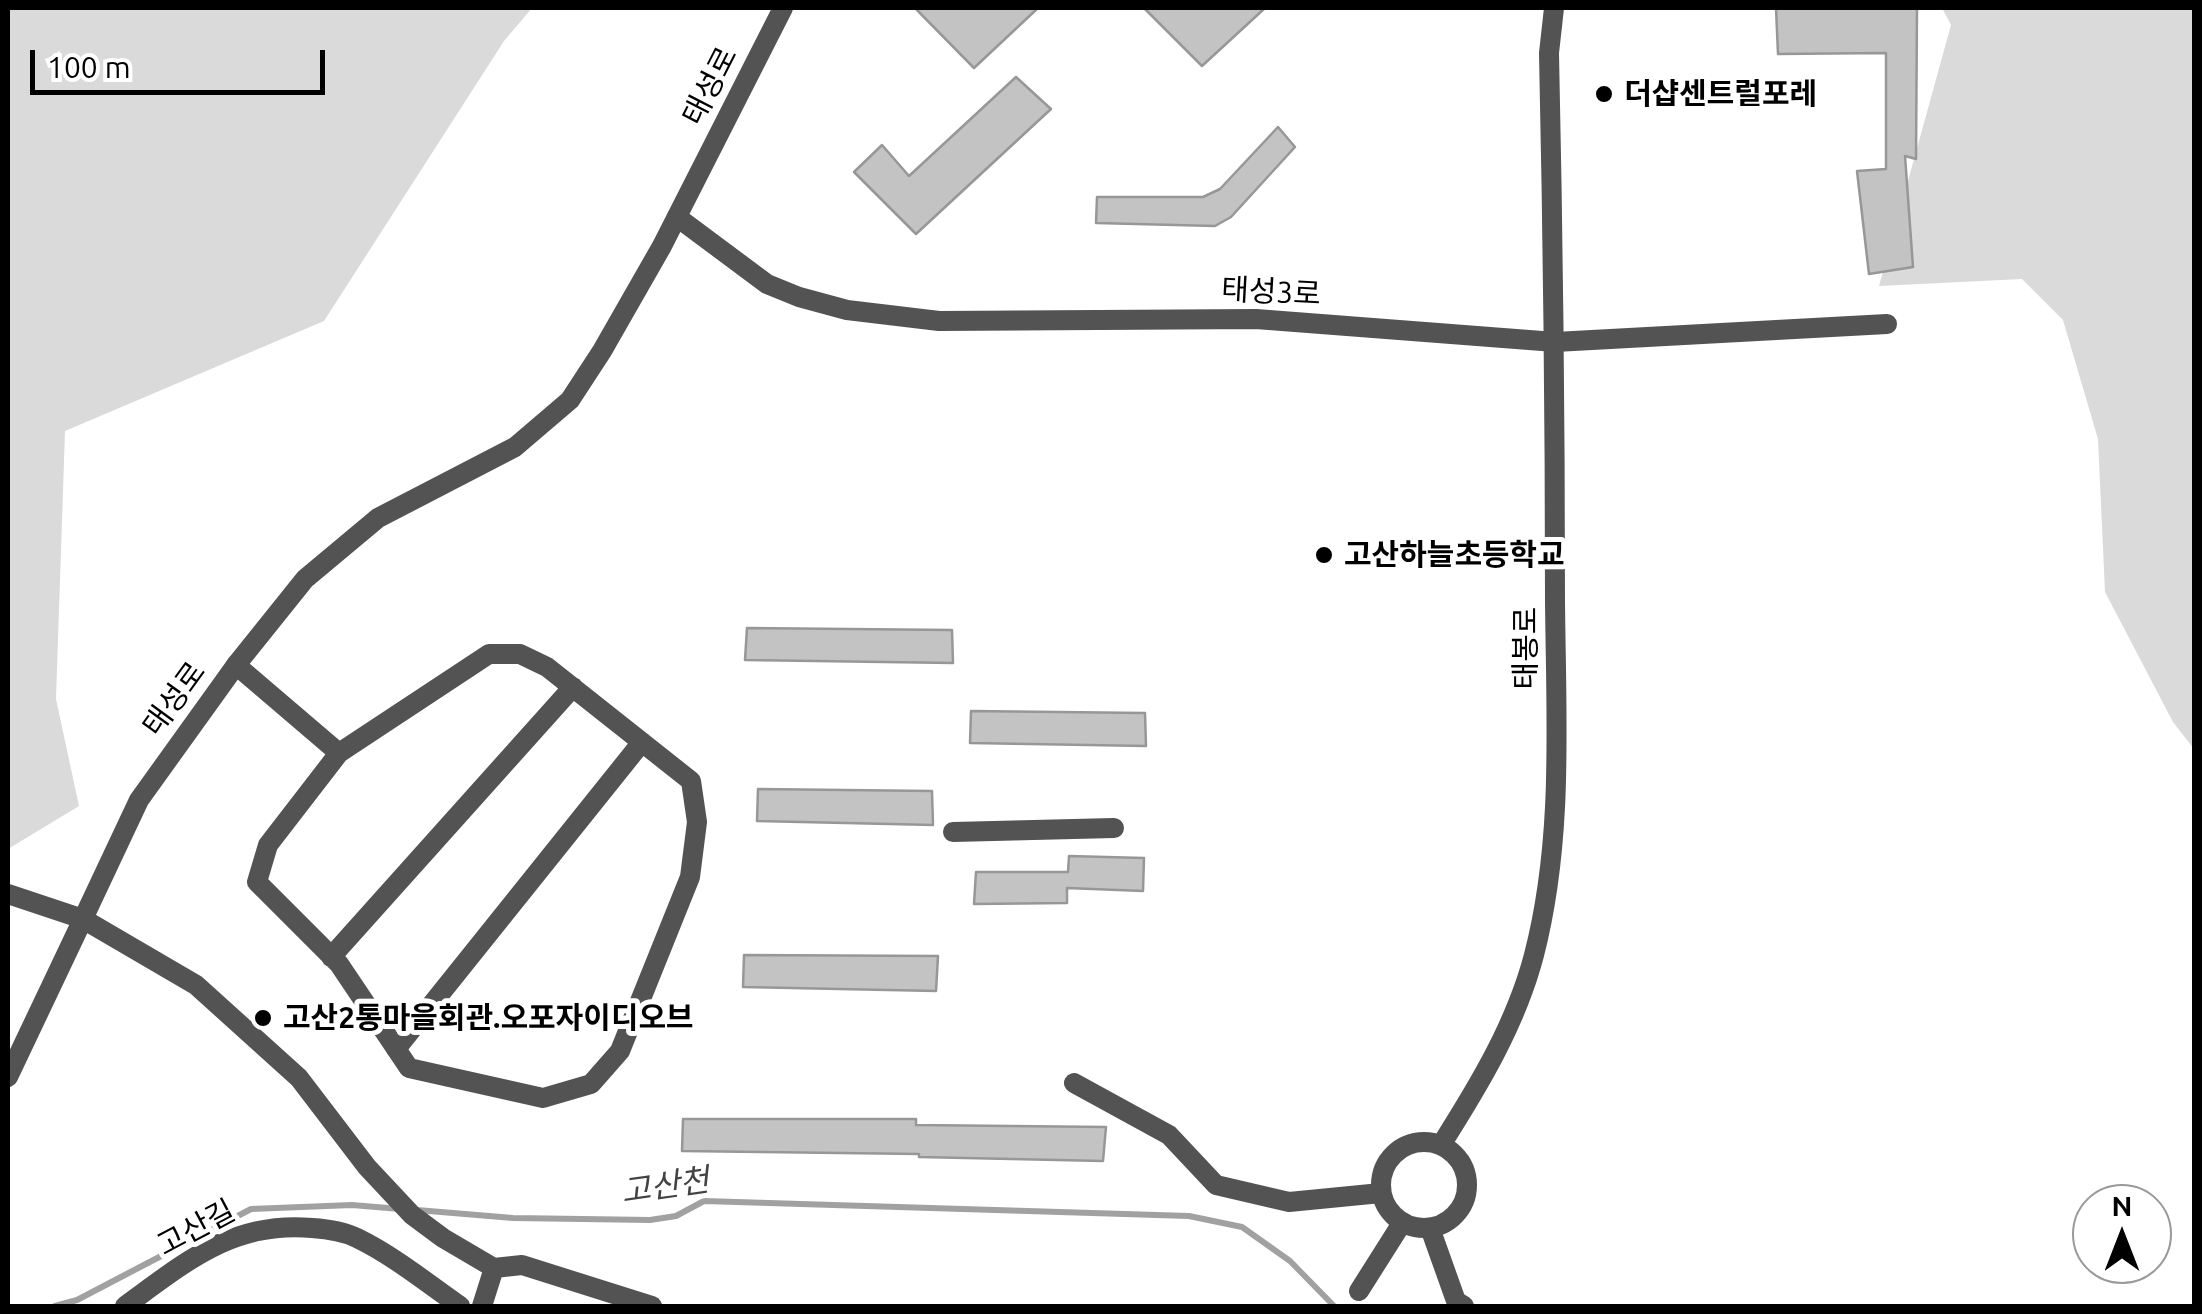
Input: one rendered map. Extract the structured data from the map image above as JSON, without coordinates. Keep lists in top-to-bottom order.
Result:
{
  "streets": {
    "street": [
      "태성로",
      "태성3로",
      "태봉로",
      "고산길"
    ]
  },
  "crossings": [
    ["태성로", "태성3로"],
    ["태성3로", "태봉로"]
  ],
  "water": ["고산천"],
  "places": ["더샵센트럴포레", "고산하늘초등학교", "고산2통마을회관.오포자이디오브"],
  "scale_bar": "100 m",
  "north": "top"
}
